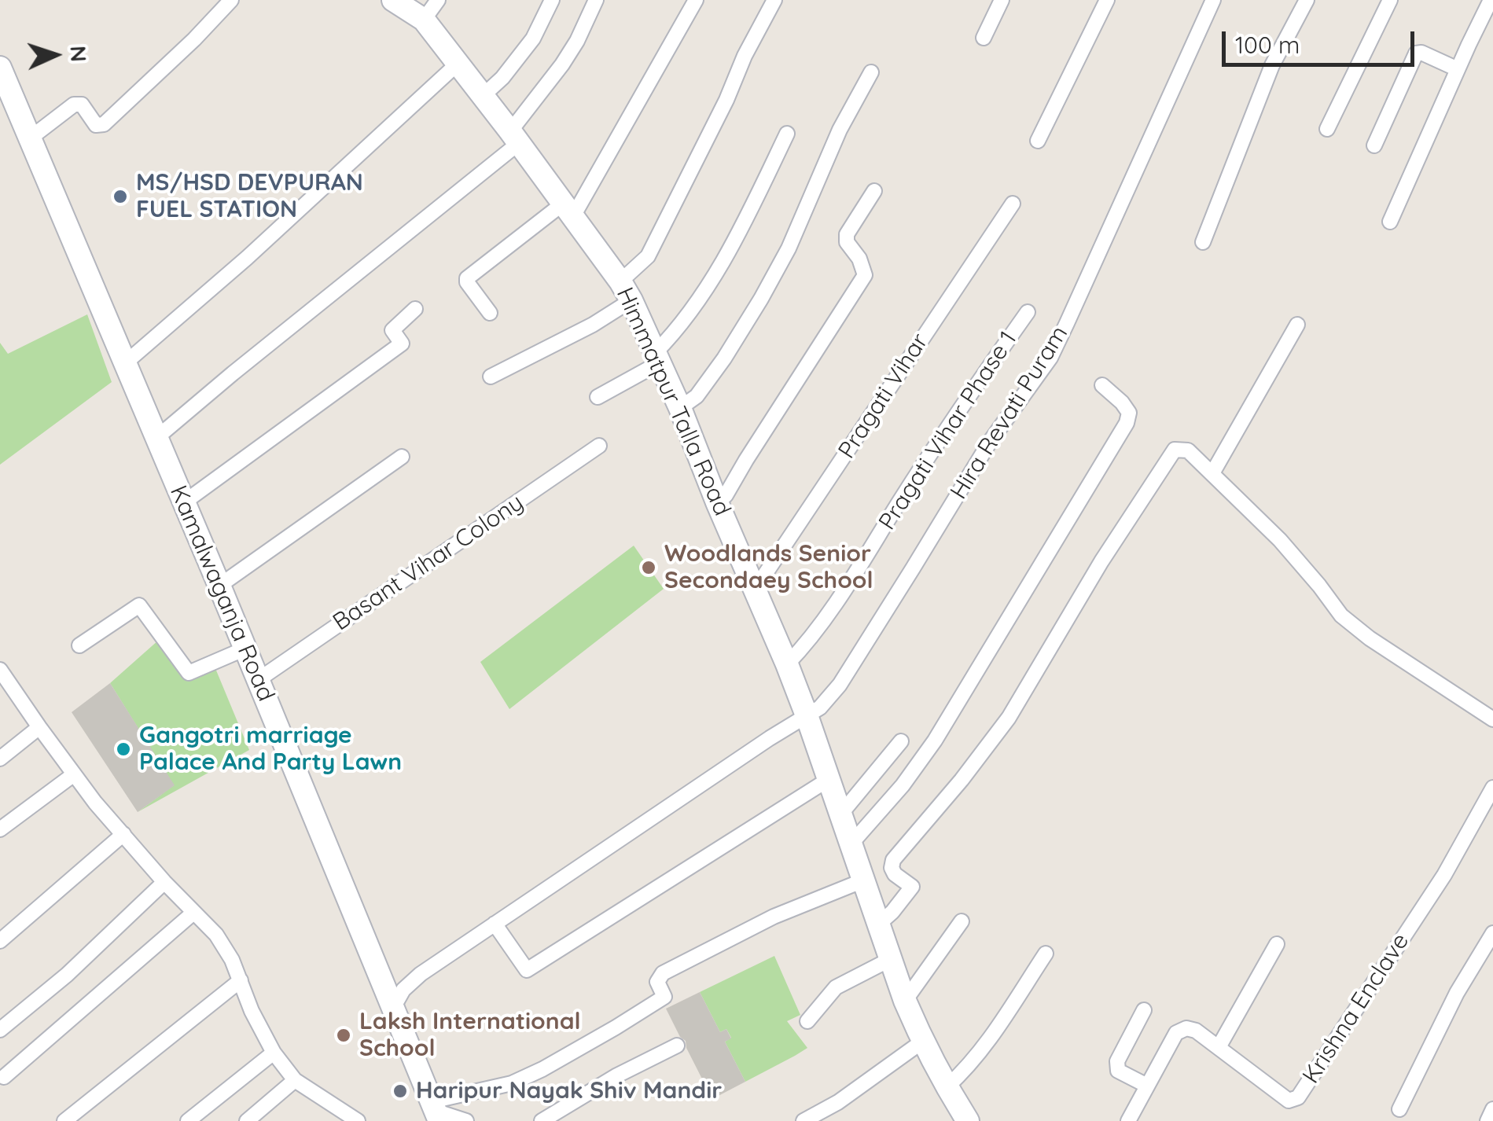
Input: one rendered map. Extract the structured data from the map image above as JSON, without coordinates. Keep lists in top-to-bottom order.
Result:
{
  "streets": {
    "street": [
      "Pragati Vihar",
      "Himmatpur Talla Road",
      "Hira Revati Puram",
      "Pragati Vihar Phase 1",
      "Basant Vihar Colony",
      "Kamalwaganja Road",
      "Krishna Enclave"
    ]
  },
  "crossings": [
    ["Pragati Vihar", "Himmatpur Talla Road"],
    ["Himmatpur Talla Road", "Hira Revati Puram"],
    ["Himmatpur Talla Road", "Pragati Vihar Phase 1"],
    ["Hira Revati Puram", "Kamalwaganja Road"],
    ["Basant Vihar Colony", "Kamalwaganja Road"]
  ],
  "places": [
    "MS/HSD DEVPURAN FUEL STATION",
    "Woodlands Senior Secondaey School",
    "Gangotri marriage Palace And Party Lawn",
    "Laksh International School",
    "Haripur Nayak Shiv Mandir"
  ],
  "scale_bar": "100 m",
  "north": "right"
}
